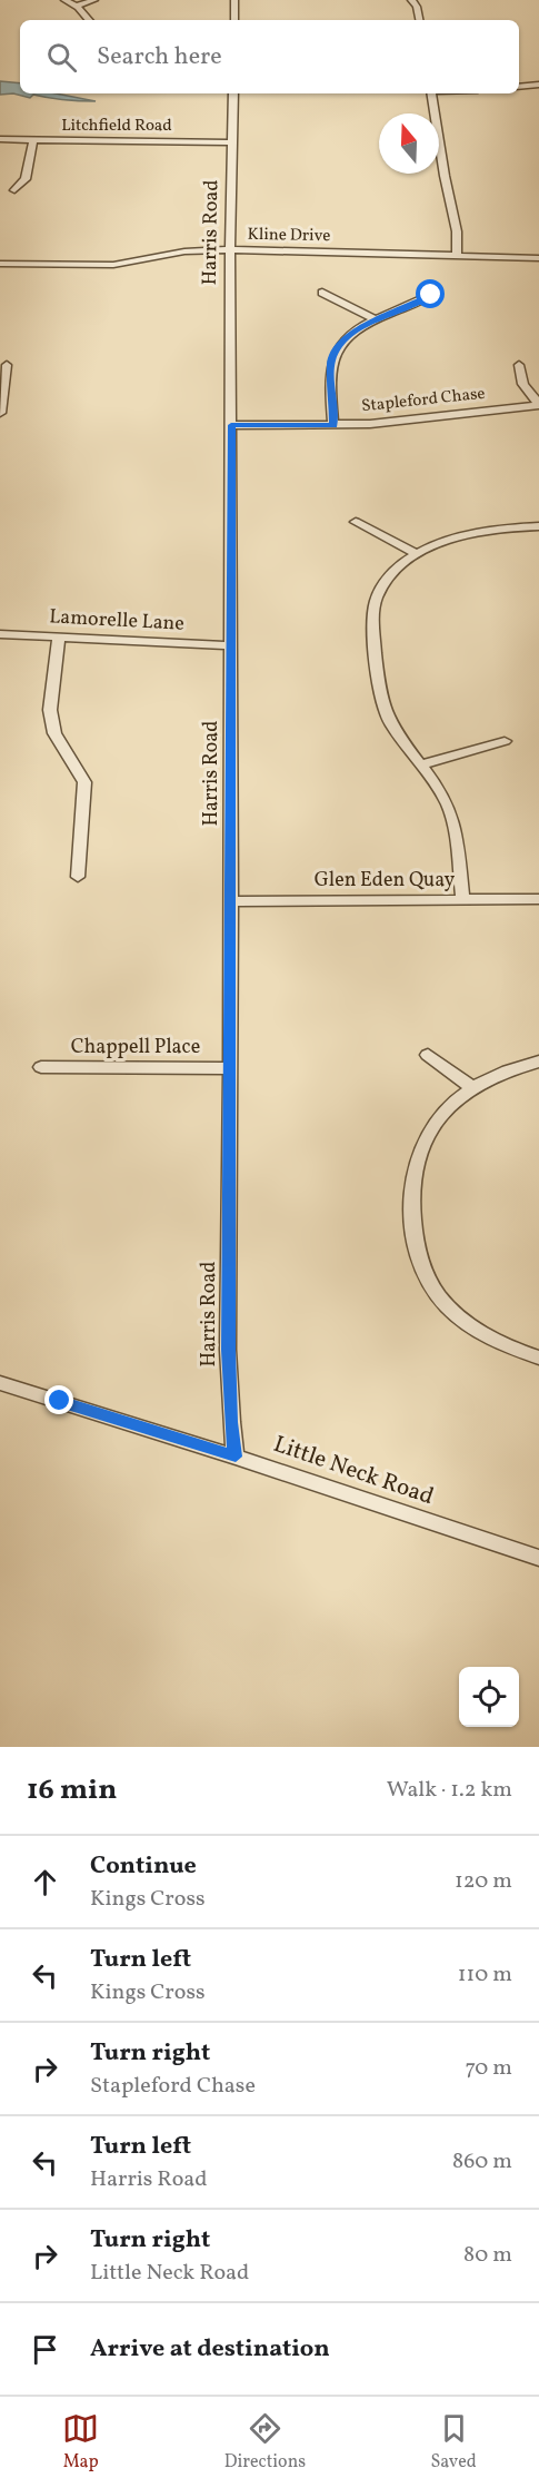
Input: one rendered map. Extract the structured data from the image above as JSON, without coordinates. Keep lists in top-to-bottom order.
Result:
{
  "streets": {
    "street": [
      "Litchfield Road",
      "Harris Road",
      "Kline Drive",
      "Stapleford Chase",
      "Lamorelle Lane",
      "Glen Eden Quay",
      "Chappell Place",
      "Little Neck Road"
    ]
  },
  "crossings": [
    ["Litchfield Road", "Harris Road"],
    ["Harris Road", "Kline Drive"],
    ["Harris Road", "Stapleford Chase"],
    ["Harris Road", "Lamorelle Lane"],
    ["Harris Road", "Glen Eden Quay"],
    ["Harris Road", "Chappell Place"],
    ["Harris Road", "Little Neck Road"]
  ],
  "north": "top",
  "page": {
    "search": "Search here",
    "heading": ["16 min", "Walk · 1.2 km"],
    "list": [
      ["Continue", "Kings Cross", "120 m"],
      ["Turn left", "Kings Cross", "110 m"],
      ["Turn right", "Stapleford Chase", "70 m"],
      ["Turn left", "Harris Road", "860 m"],
      ["Turn right", "Little Neck Road", "80 m"],
      "Arrive at destination"
    ],
    "nav": ["Map", "Directions", "Saved"]
  }
}
